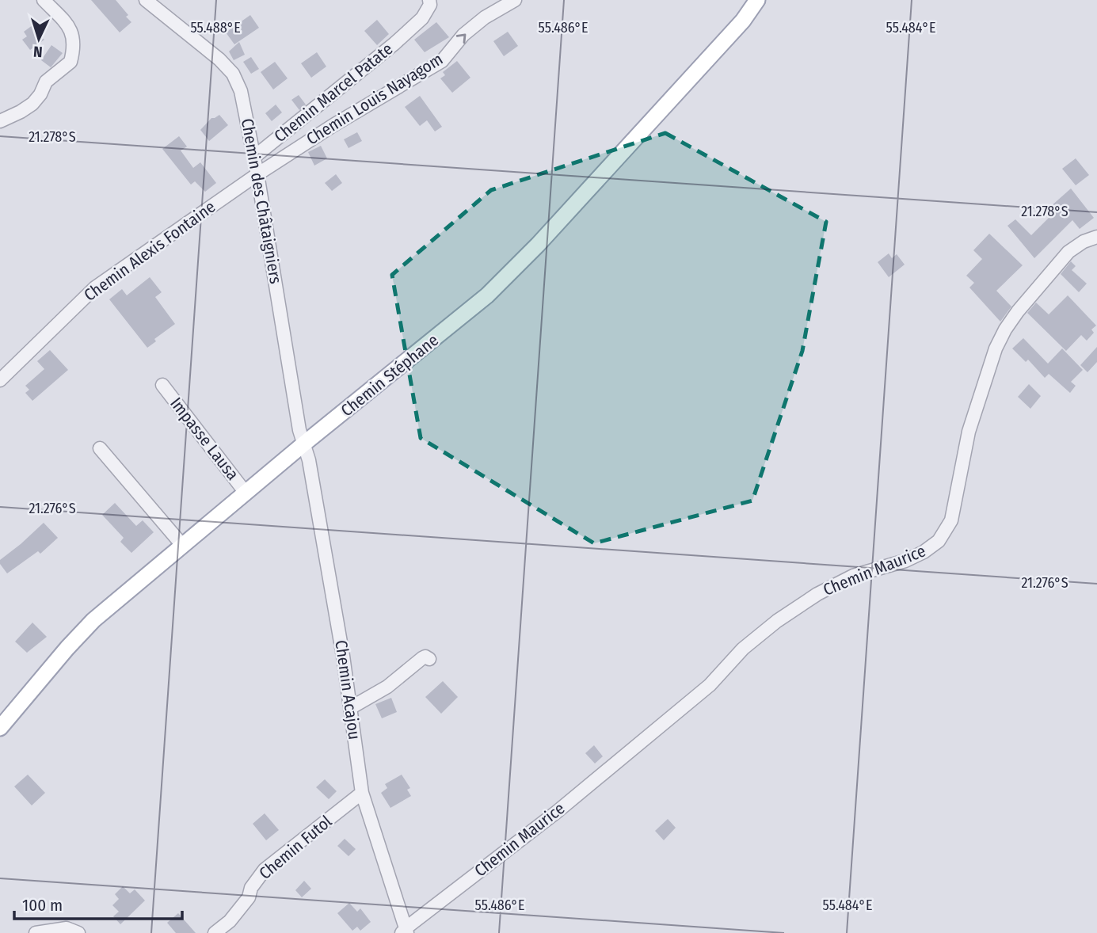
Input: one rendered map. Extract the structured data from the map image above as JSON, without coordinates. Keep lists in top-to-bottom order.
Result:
{
  "streets": {
    "main road": ["Chemin Stéphane"],
    "street": [
      "Chemin Marcel Patate",
      "Chemin Louis Nayagom",
      "Chemin des Châtaigniers",
      "Chemin Alexis Fontaine",
      "Impasse Lausa",
      "Chemin Maurice",
      "Chemin Acajou",
      "Chemin Futol"
    ]
  },
  "crossings": [
    ["Chemin Marcel Patate", "Chemin des Châtaigniers"],
    ["Chemin Louis Nayagom", "Chemin des Châtaigniers"],
    ["Chemin Louis Nayagom", "Chemin Alexis Fontaine"],
    ["Chemin des Châtaigniers", "Chemin Alexis Fontaine"],
    ["Chemin des Châtaigniers", "Chemin Stéphane"],
    ["Chemin des Châtaigniers", "Chemin Acajou"],
    ["Chemin Stéphane", "Impasse Lausa"],
    ["Chemin Stéphane", "Chemin Acajou"],
    ["Chemin Maurice", "Chemin Acajou"],
    ["Chemin Acajou", "Chemin Futol"]
  ],
  "one_way": ["Chemin Louis Nayagom"],
  "scale_bar": "100 m",
  "north": "bottom",
  "coordinates": [
    "55.488°E",
    "55.486°E",
    "55.484°E",
    "21.278°S",
    "21.276°S"
  ]
}
